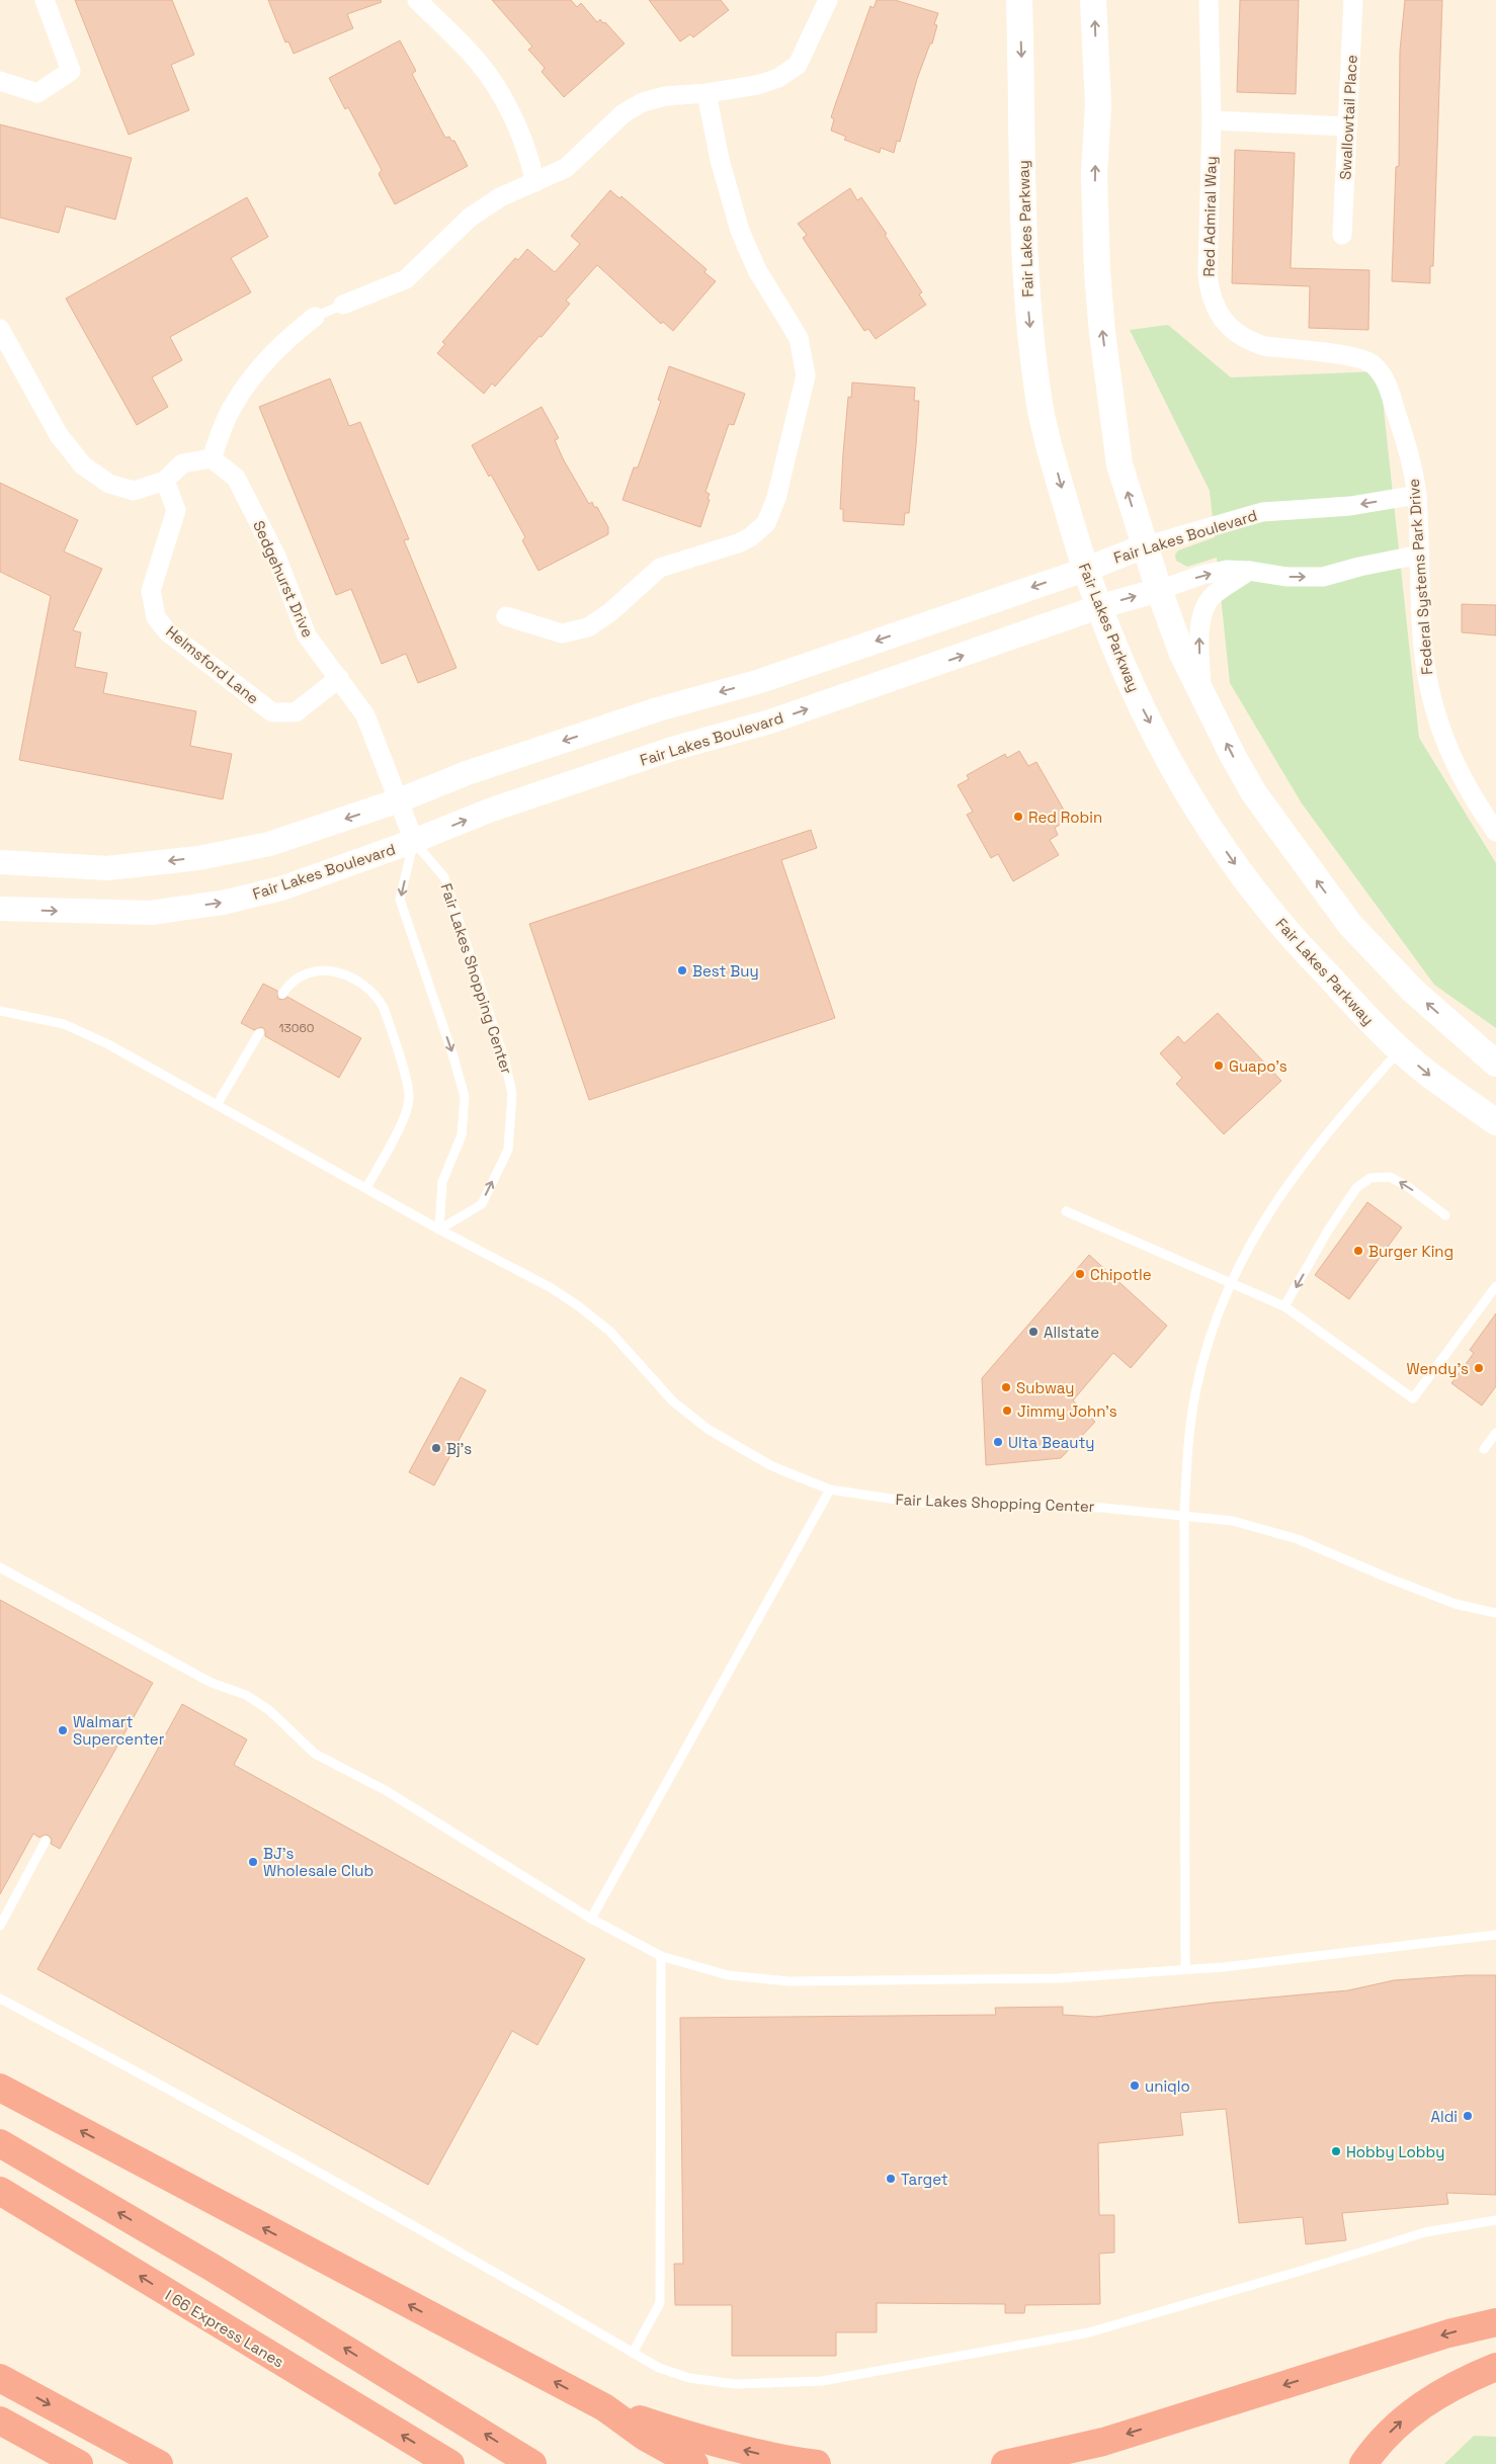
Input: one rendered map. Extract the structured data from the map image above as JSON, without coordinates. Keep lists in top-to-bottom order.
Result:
{
  "streets": {
    "highway": ["I 66 Express Lanes"],
    "main road": ["Fair Lakes Parkway"],
    "street": [
      "Swallowtail Place",
      "Red Admiral Way",
      "Fair Lakes Boulevard",
      "Federal Systems Park Drive",
      "Sedgehurst Drive",
      "Helmsford Lane"
    ],
    "lane": ["Fair Lakes Shopping Center"]
  },
  "crossings": [
    ["Red Admiral Way", "Federal Systems Park Drive"],
    ["Fair Lakes Parkway", "Fair Lakes Boulevard"],
    ["Fair Lakes Boulevard", "Federal Systems Park Drive"],
    ["Fair Lakes Boulevard", "Sedgehurst Drive"],
    ["Fair Lakes Boulevard", "Fair Lakes Shopping Center"],
    ["Sedgehurst Drive", "Helmsford Lane"],
    ["Sedgehurst Drive", "Fair Lakes Shopping Center"]
  ],
  "places": [
    "Red Robin",
    "Best Buy",
    "Guapo's",
    "Burger King",
    "Chipotle",
    "Allstate",
    "Wendy's",
    "Subway",
    "Jimmy John's",
    "Ulta Beauty",
    "Bj's",
    "Walmart Supercenter",
    "BJ's Wholesale Club",
    "uniqlo",
    "Aldi",
    "Hobby Lobby",
    "Target"
  ],
  "house_numbers": ["13060"]
}
